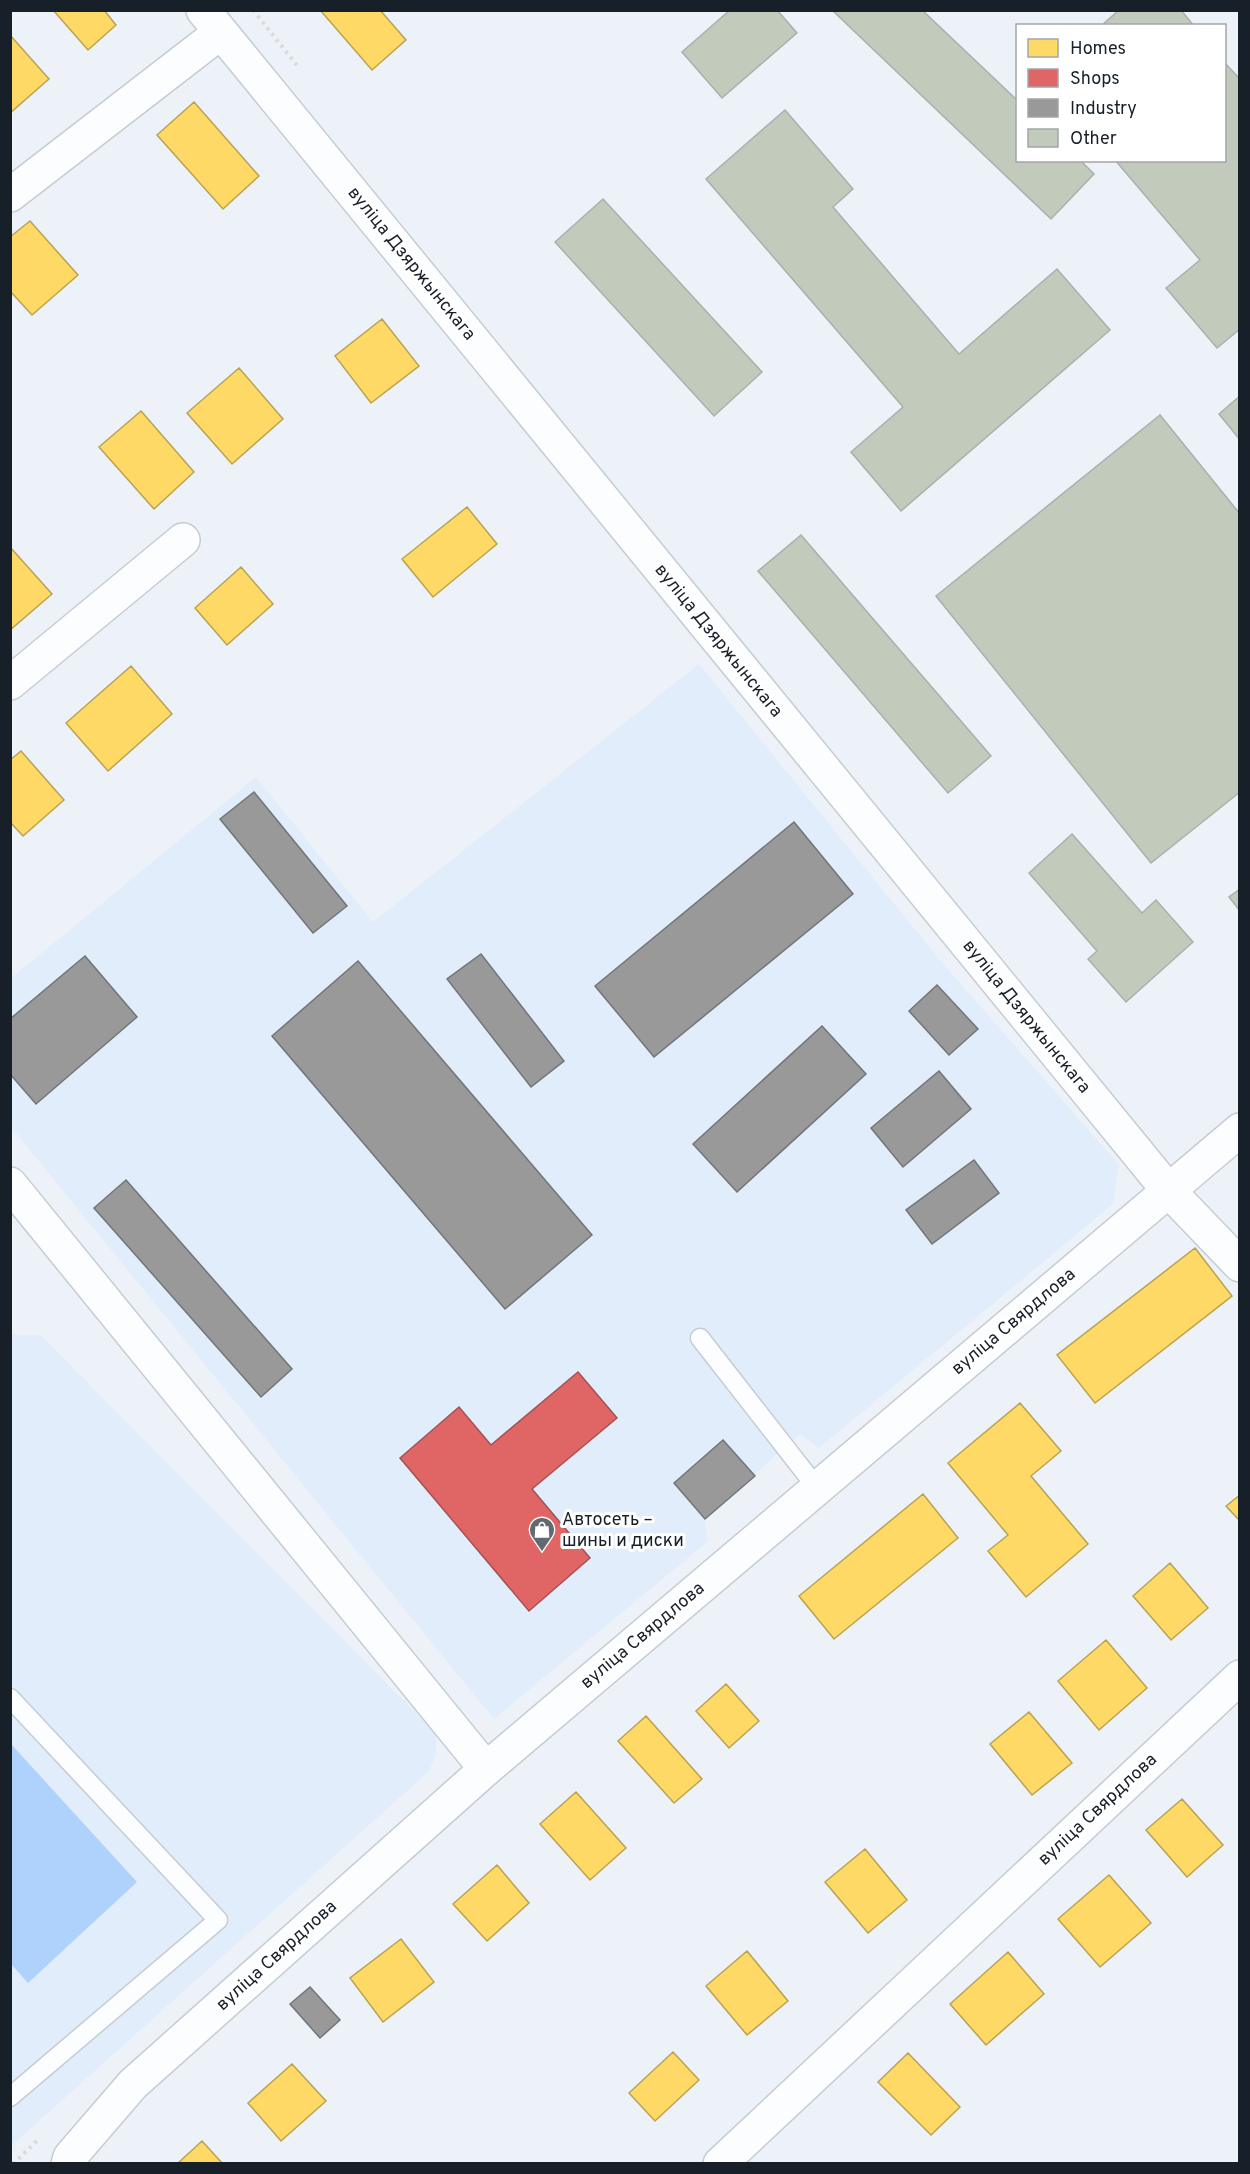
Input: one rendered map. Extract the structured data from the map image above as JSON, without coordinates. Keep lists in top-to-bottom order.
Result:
{
  "streets": {
    "street": ["вуліца Дзяржынскага", "вуліца Свярдлова"]
  },
  "crossings": [
    ["вуліца Дзяржынскага", "вуліца Свярдлова"]
  ],
  "places": {
    "shop": ["Автосеть – шины и диски"]
  },
  "legend": [
    "Homes",
    "Shops",
    "Industry",
    "Other"
  ]
}
